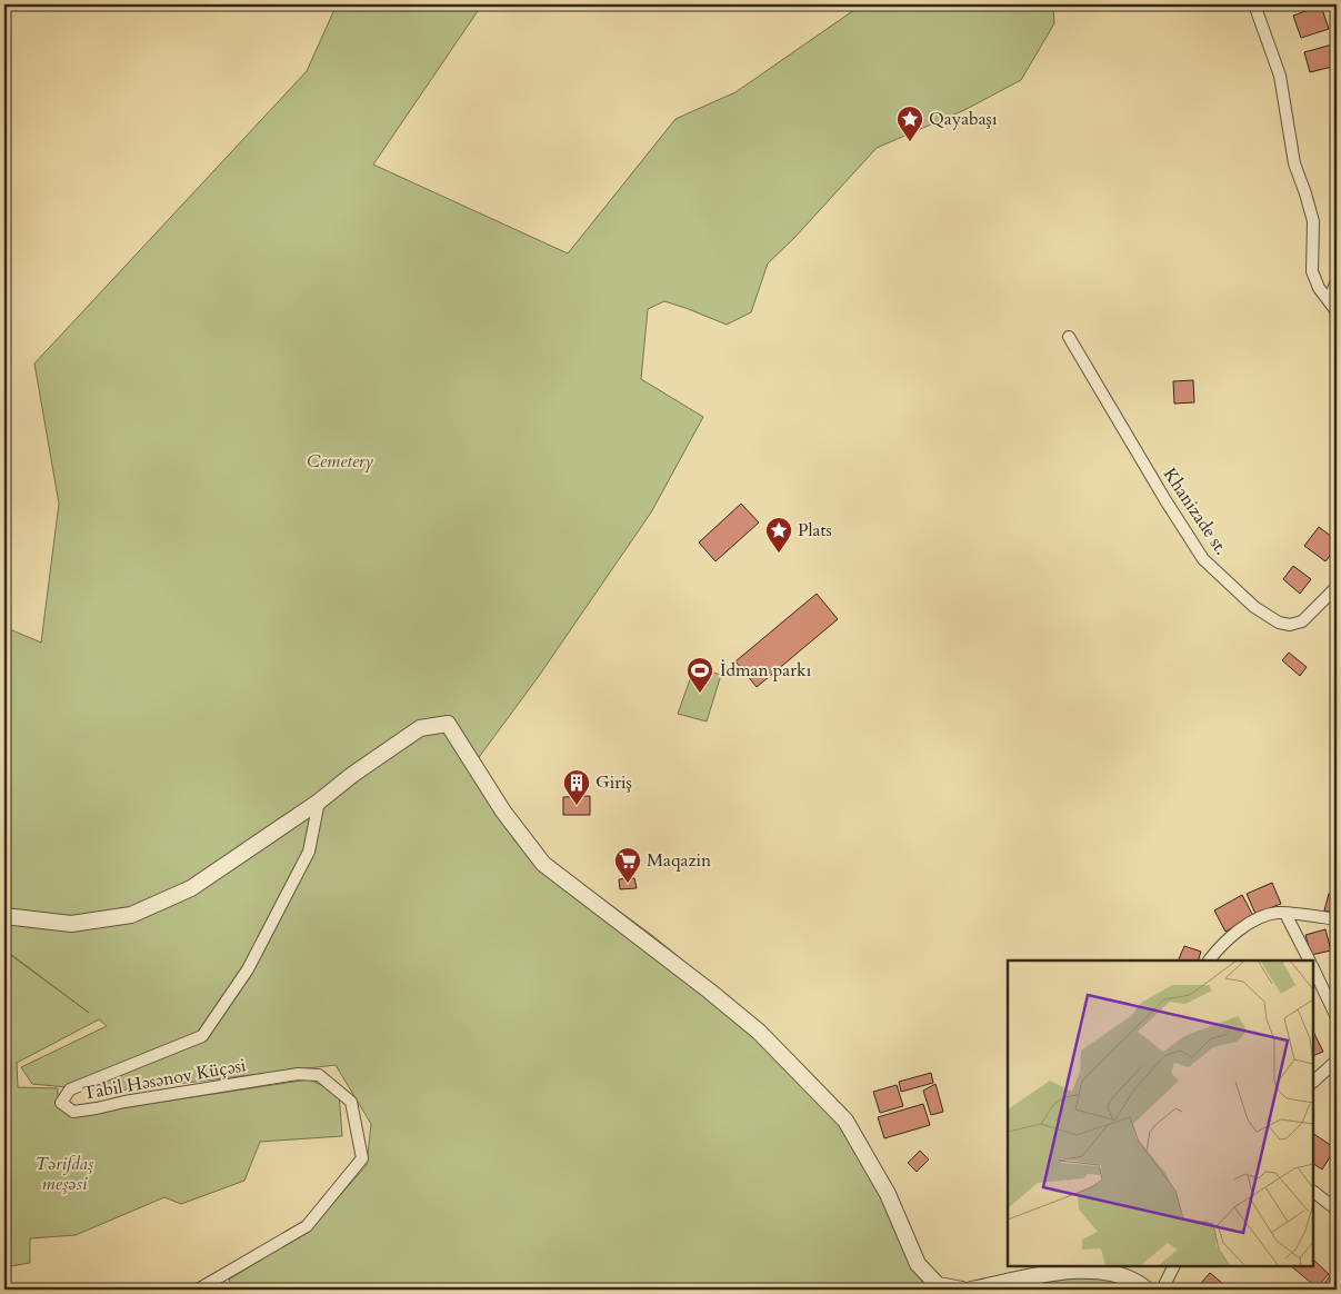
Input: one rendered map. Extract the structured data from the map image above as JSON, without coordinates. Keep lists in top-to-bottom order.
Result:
{
  "streets": {
    "street": ["Khanizade st.", "Tabil Həsənov Küçəsi"]
  },
  "parks": ["Cemetery", "Tərifdaş meşəsi"],
  "places": {
    "place": ["Qayabaşı", "Plats"],
    "sports": ["İdman parkı"],
    "building": ["Giriş"],
    "supermarket": ["Maqazin"]
  }
}
